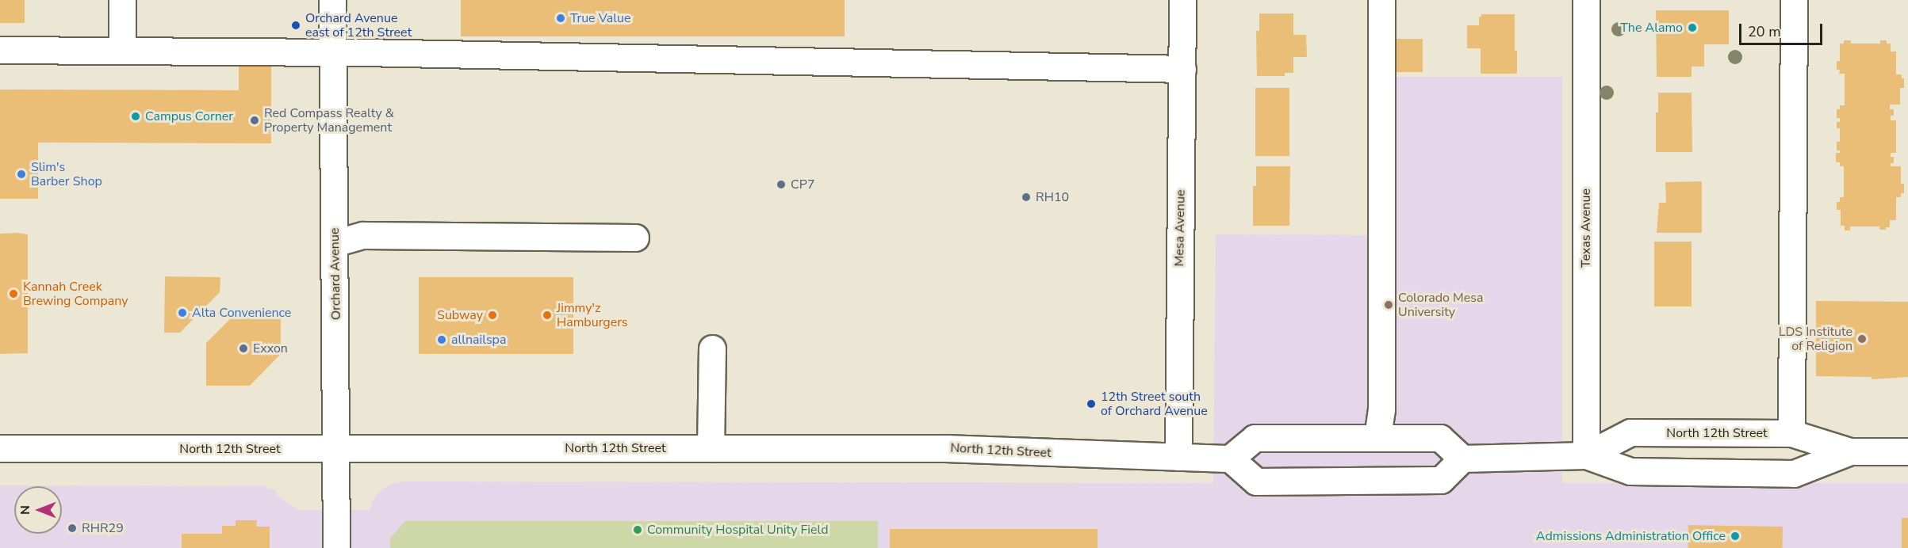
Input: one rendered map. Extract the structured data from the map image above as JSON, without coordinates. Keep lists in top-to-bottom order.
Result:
{
  "streets": {
    "main road": [
      "Mesa Avenue",
      "Texas Avenue",
      "Orchard Avenue",
      "North 12th Street"
    ]
  },
  "crossings": [
    ["Mesa Avenue", "North 12th Street"],
    ["Texas Avenue", "North 12th Street"],
    ["Orchard Avenue", "North 12th Street"]
  ],
  "places": [
    "True Value",
    "Orchard Avenue east of 12th Street",
    "The Alamo",
    "Campus Corner",
    "Red Compass Realty & Property Management",
    "Slim's Barber Shop",
    "CP7",
    "RH10",
    "Kannah Creek Brewing Company",
    "Colorado Mesa University",
    "Alta Convenience",
    "Subway",
    "Jimmy'z Hamburgers",
    "LDS Institute of Religion",
    "allnailspa",
    "Exxon",
    "12th Street south of Orchard Avenue",
    "RHR29",
    "Community Hospital Unity Field",
    "Admissions Administration Office"
  ],
  "scale_bar": "20 m",
  "north": "left"
}
